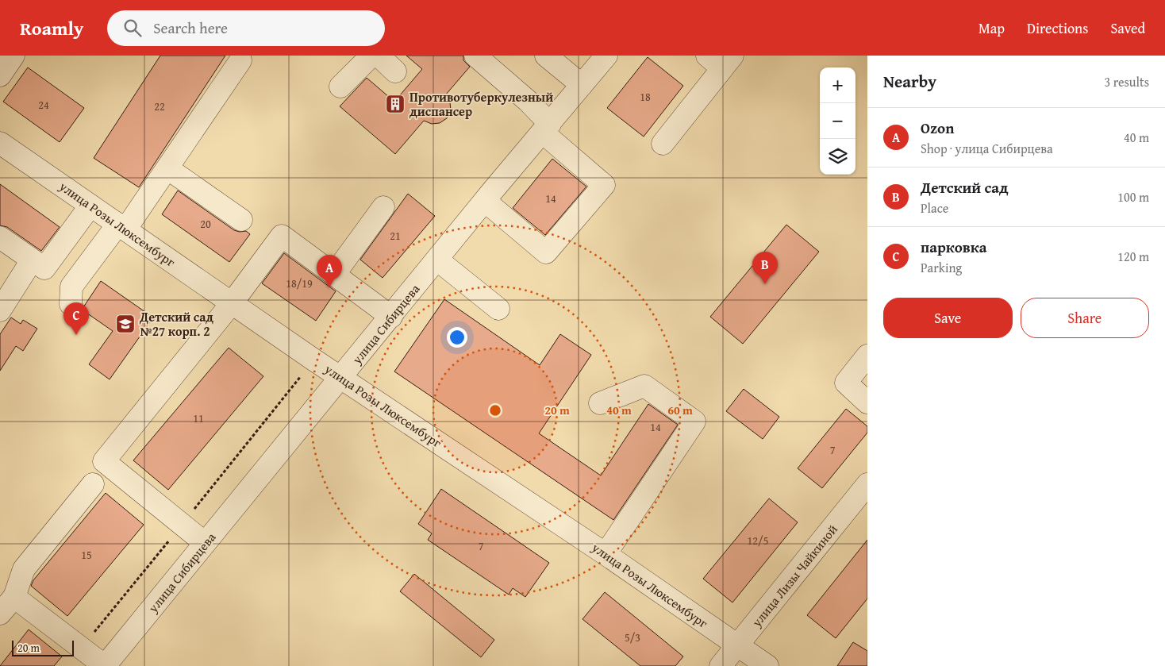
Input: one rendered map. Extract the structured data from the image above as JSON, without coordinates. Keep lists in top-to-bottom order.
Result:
{
  "streets": {
    "street": ["улица Розы Люксембург", "улица Сибирцева", "улица Лизы Чайкиной"]
  },
  "crossings": [
    ["улица Розы Люксембург", "улица Сибирцева"],
    ["улица Розы Люксембург", "улица Лизы Чайкиной"]
  ],
  "places": {
    "building": ["Противотуберкулезный диспансер"],
    "school or university": ["Детский сад №27 корп. 2"]
  },
  "house_numbers": [
    "18",
    "24",
    "22",
    "14",
    "20",
    "21",
    "18/19",
    "11",
    "14",
    "7",
    "12/5",
    "7",
    "15",
    "5/3"
  ],
  "scale_bar": "20 m",
  "page": {
    "header": "Roamly",
    "search": "Search here",
    "nav": ["Map", "Directions", "Saved"],
    "heading": ["Nearby", "3 results"],
    "map_buttons": ["+", "−"],
    "list": [
      {
        "mark": "A",
        "name": "Ozon",
        "note": "Shop · улица Сибирцева",
        "value": "40 m"
      },
      {
        "mark": "B",
        "name": "Детский сад",
        "note": "Place",
        "value": "100 m"
      },
      {
        "mark": "C",
        "name": "парковка",
        "note": "Parking",
        "value": "120 m"
      }
    ],
    "pins": ["B", "A", "C"],
    "buttons": ["Save", "Share"],
    "scale": "20 m"
  },
  "rings": ["20 m", "40 m", "60 m"]
}
